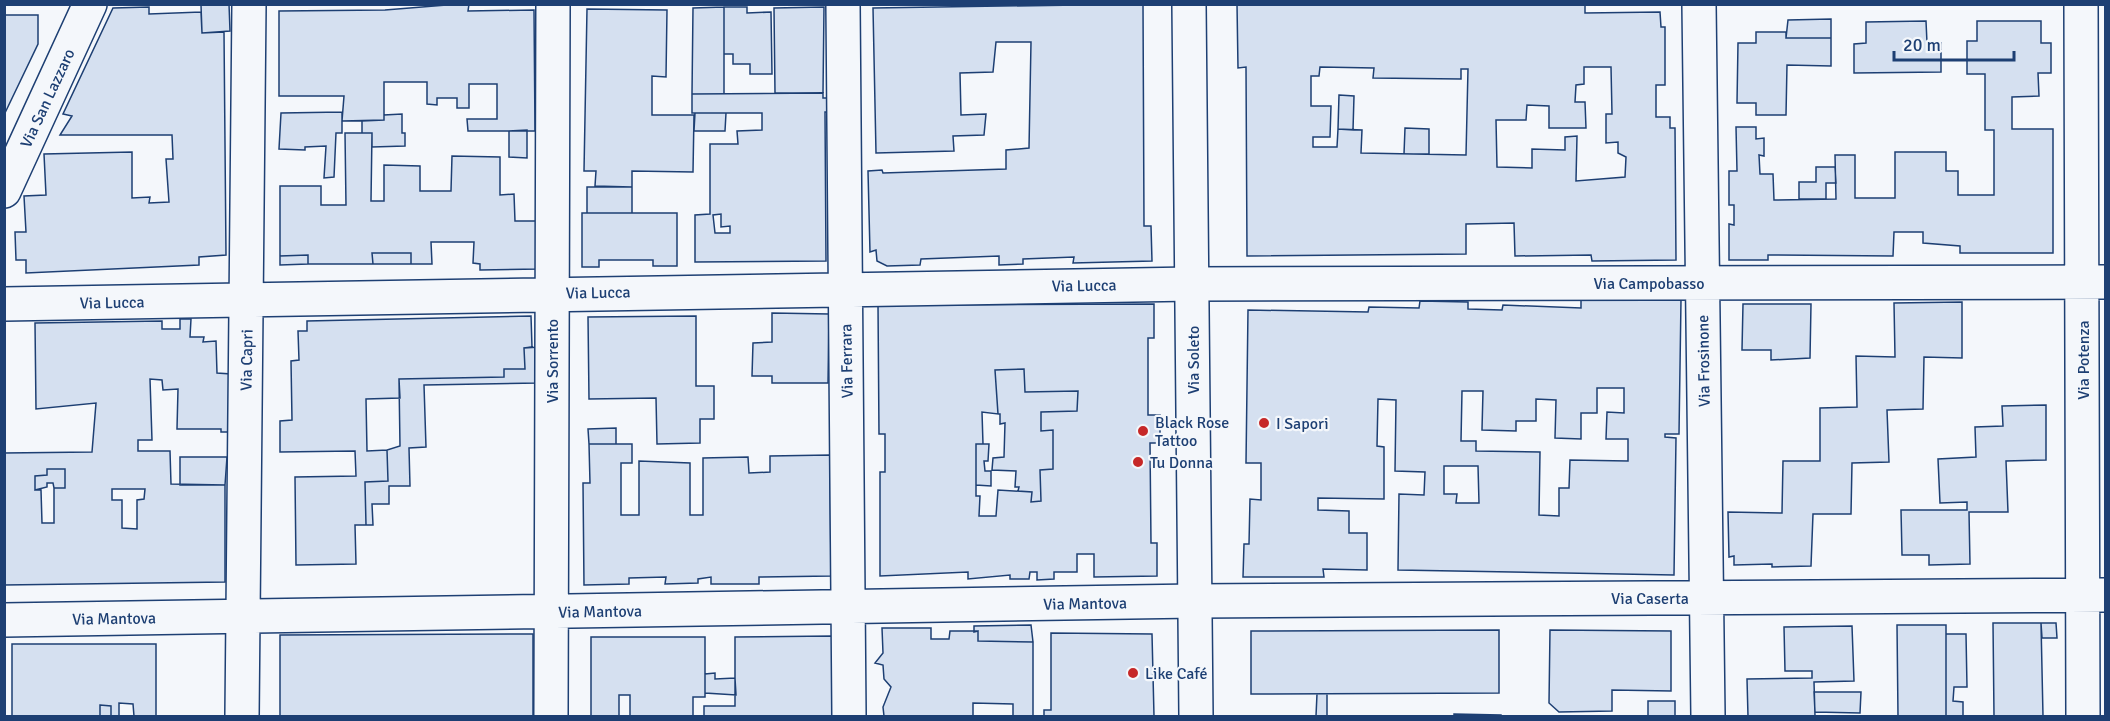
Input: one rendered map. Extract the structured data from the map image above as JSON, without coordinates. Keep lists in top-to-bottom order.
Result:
{
  "streets": {
    "street": [
      "Via San Lazzaro",
      "Via Campobasso",
      "Via Lucca",
      "Via Capri",
      "Via Soleto",
      "Via Potenza",
      "Via Sorrento",
      "Via Ferrara",
      "Via Frosinone",
      "Via Caserta",
      "Via Mantova"
    ]
  },
  "crossings": [
    ["Via Campobasso", "Via Lucca"],
    ["Via Campobasso", "Via Soleto"],
    ["Via Campobasso", "Via Potenza"],
    ["Via Campobasso", "Via Frosinone"],
    ["Via Lucca", "Via Capri"],
    ["Via Lucca", "Via Soleto"],
    ["Via Lucca", "Via Sorrento"],
    ["Via Lucca", "Via Ferrara"],
    ["Via Capri", "Via Mantova"],
    ["Via Soleto", "Via Caserta"],
    ["Via Soleto", "Via Mantova"],
    ["Via Potenza", "Via Caserta"],
    ["Via Sorrento", "Via Mantova"],
    ["Via Ferrara", "Via Mantova"],
    ["Via Frosinone", "Via Caserta"],
    ["Via Caserta", "Via Mantova"]
  ],
  "places": [
    "I Sapori",
    "Black Rose Tattoo",
    "Tu Donna",
    "Like Café"
  ],
  "scale_bar": "20 m"
}
